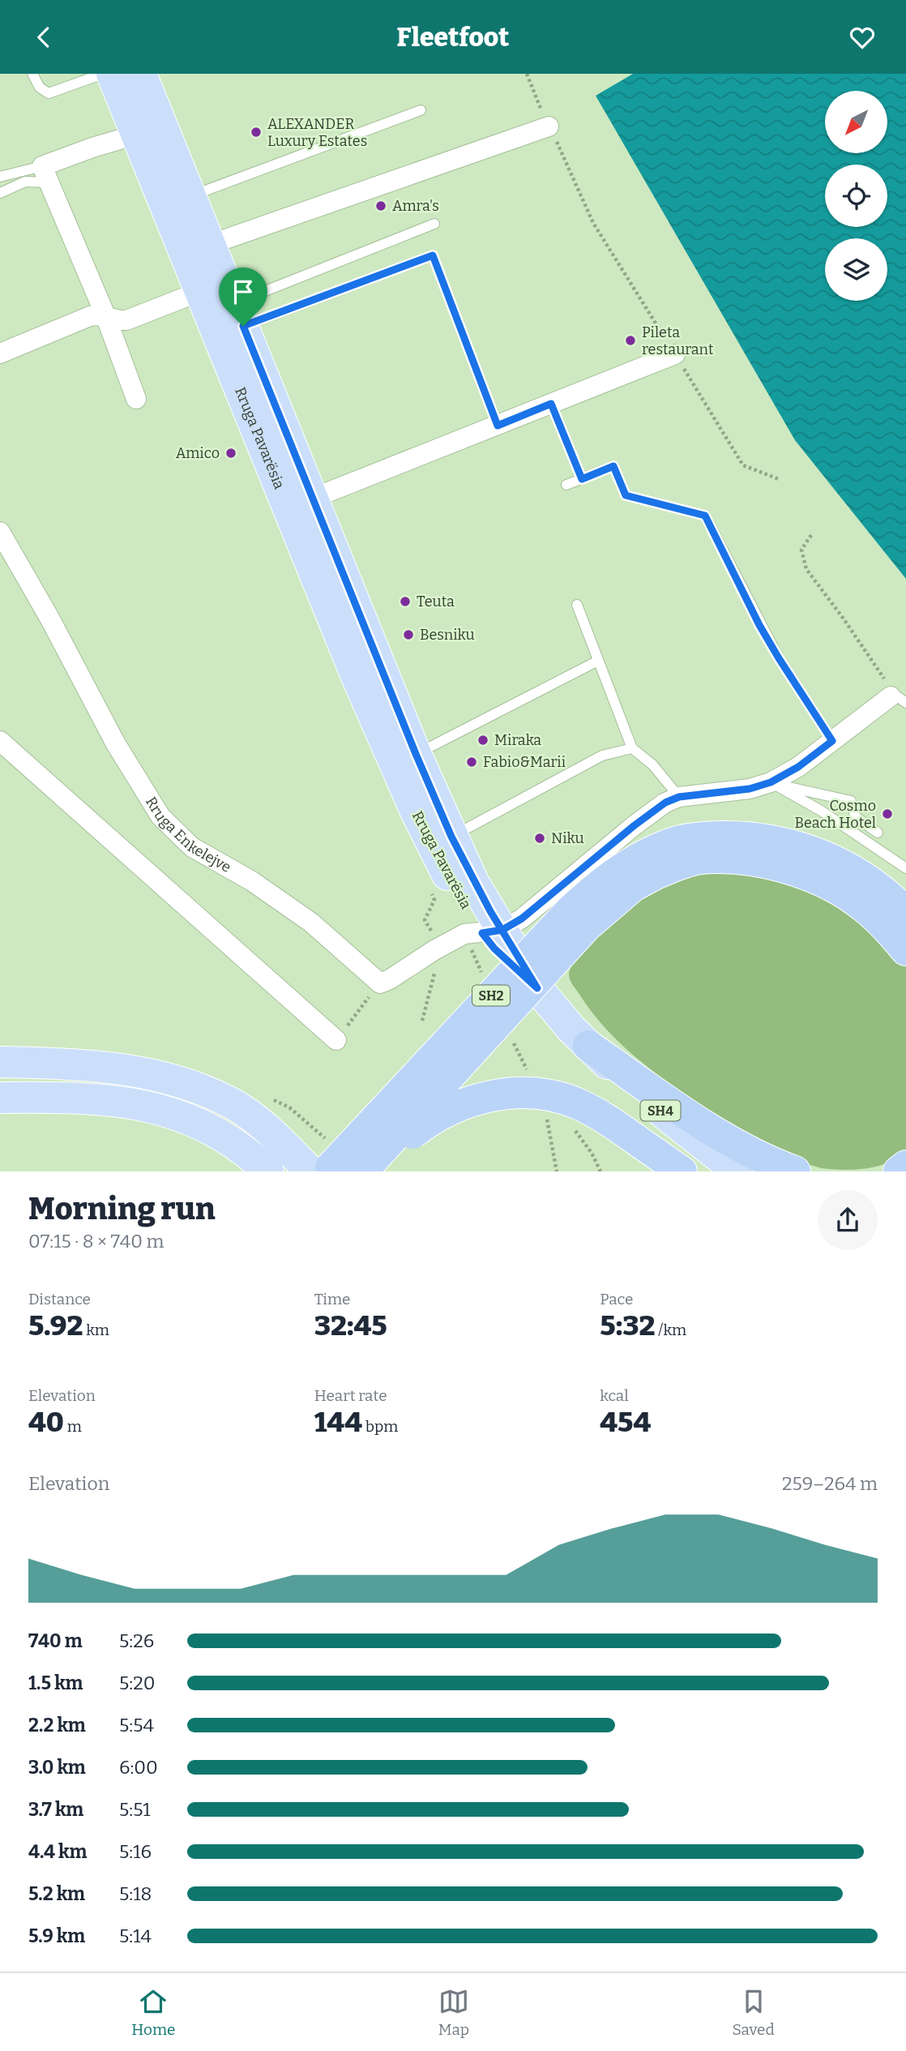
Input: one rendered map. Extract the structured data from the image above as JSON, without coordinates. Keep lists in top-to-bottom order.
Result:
{
  "streets": {
    "highway": ["SH2"],
    "main road": ["Rruga Pavarësia", "SH4"],
    "street": ["Rruga Enkelejve"]
  },
  "crossings": [
    ["Rruga Pavarësia", "SH4"]
  ],
  "places": [
    "ALEXANDER Luxury Estates",
    "Amra's",
    "Pileta restaurant",
    "Amico",
    "Teuta",
    "Besniku",
    "Miraka",
    "Fabio&Marii",
    "Cosmo Beach Hotel",
    "Niku"
  ],
  "north": "bottom left",
  "page": {
    "header": "Fleetfoot",
    "heading": ["Morning run", "07:15 · 8 × 740 m"],
    "stats": [
      ["Distance", "5.92 km"],
      ["Time", "32:45"],
      ["Pace", "5:32 /km"],
      ["Elevation", "40 m"],
      ["Heart rate", "144 bpm"],
      ["kcal", "454"]
    ],
    "chart": ["Elevation", "259–264 m"],
    "list": [
      {
        "name": "740 m",
        "note": "5:26"
      },
      {
        "name": "1.5 km",
        "note": "5:20"
      },
      {
        "name": "2.2 km",
        "note": "5:54"
      },
      {
        "name": "3.0 km",
        "note": "6:00"
      },
      {
        "name": "3.7 km",
        "note": "5:51"
      },
      {
        "name": "4.4 km",
        "note": "5:16"
      },
      {
        "name": "5.2 km",
        "note": "5:18"
      },
      {
        "name": "5.9 km",
        "note": "5:14"
      }
    ],
    "tabs": ["Home", "Map", "Saved"]
  }
}
